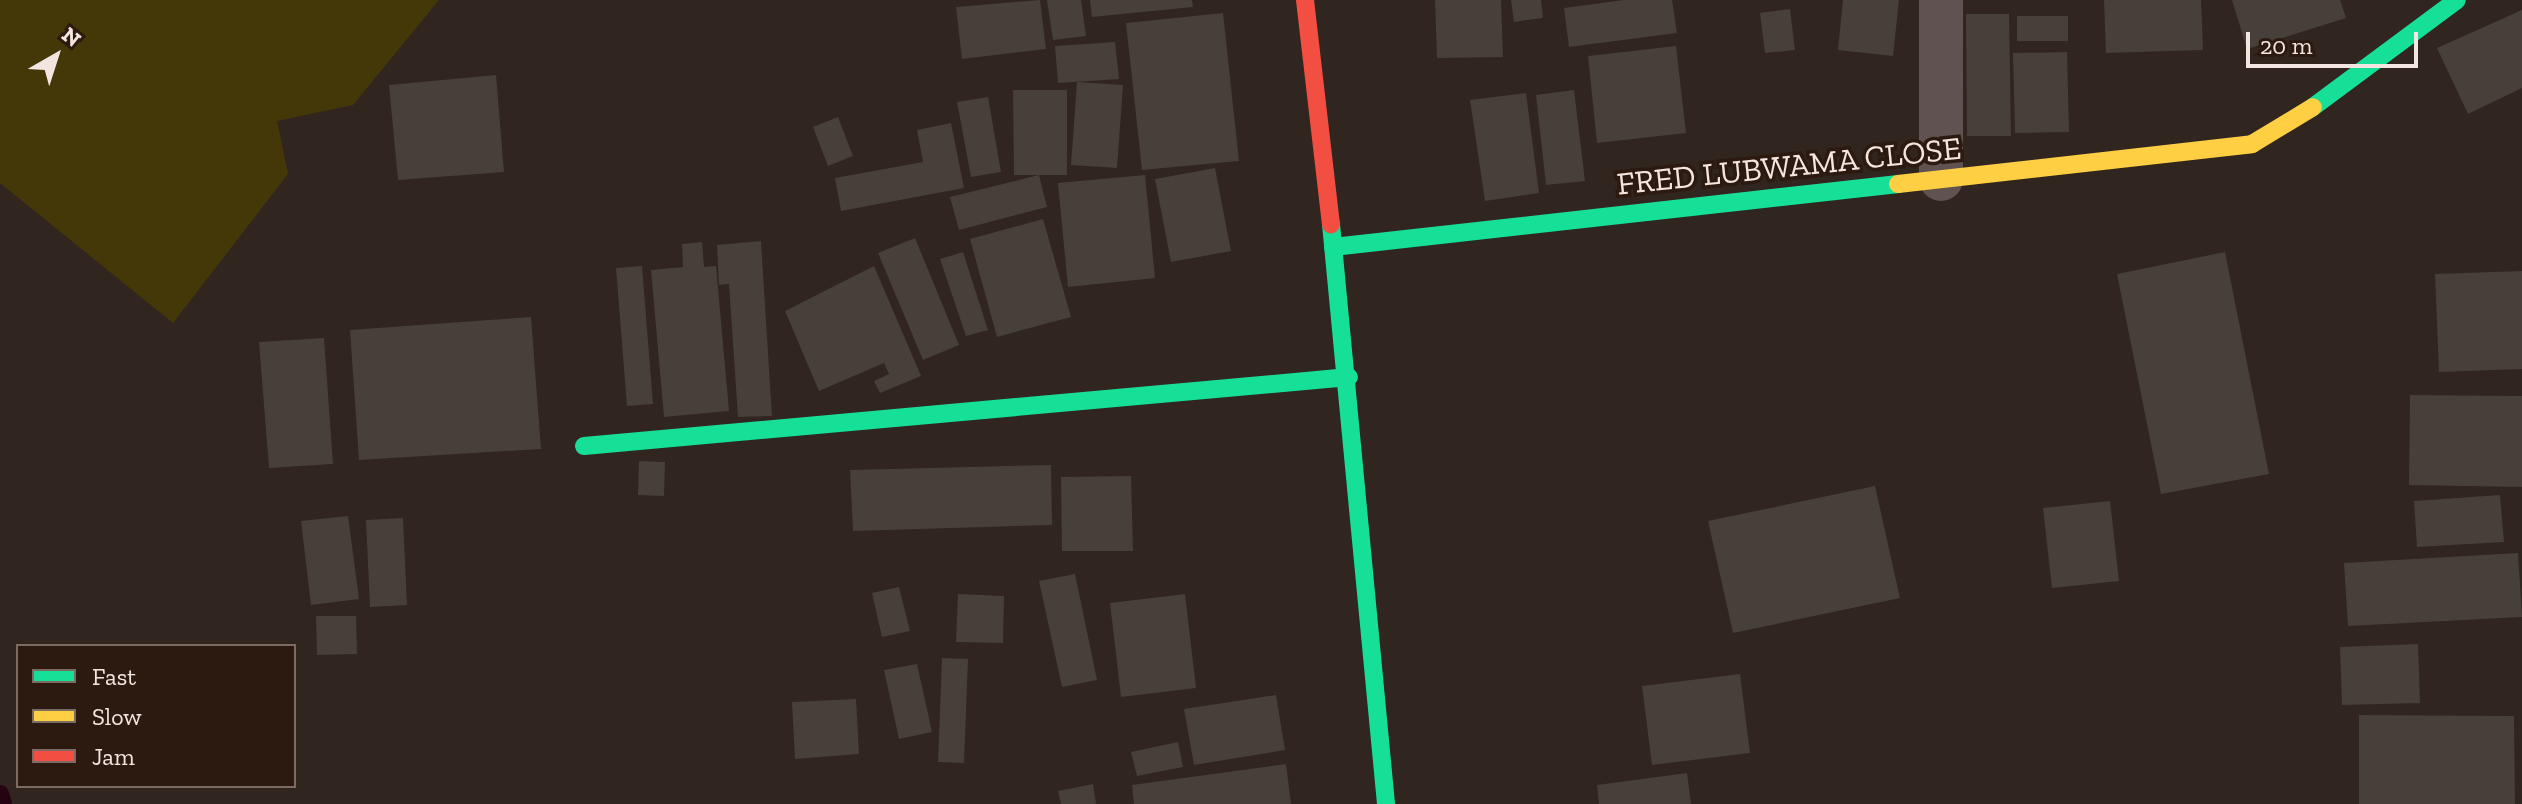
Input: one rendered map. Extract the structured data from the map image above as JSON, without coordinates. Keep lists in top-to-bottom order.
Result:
{
  "streets": {
    "street": ["FRED LUBWAMA CLOSE"]
  },
  "legend": ["Fast", "Slow", "Jam"],
  "scale_bar": "20 m",
  "north": "top right"
}
